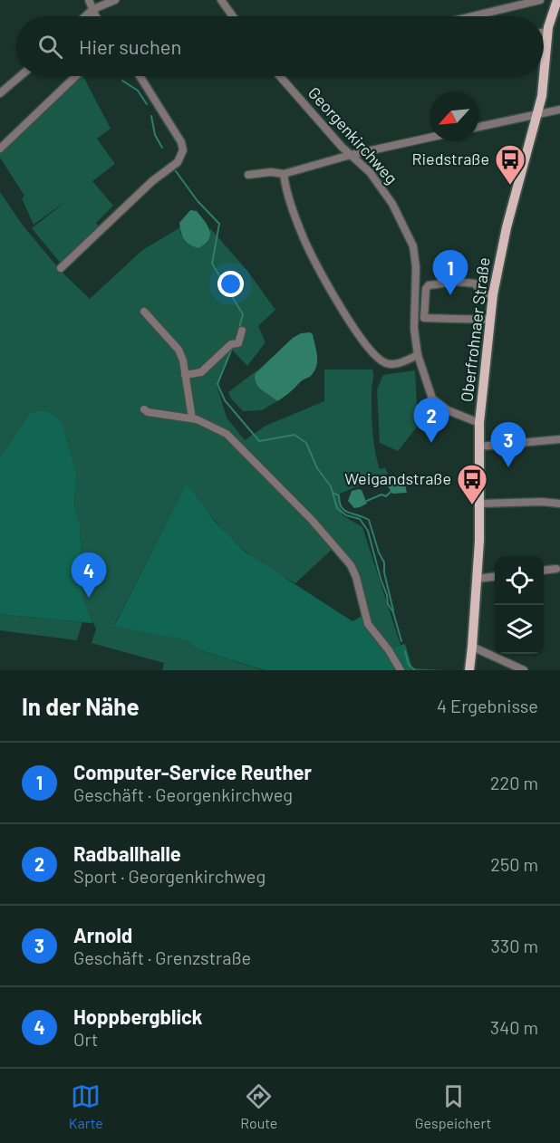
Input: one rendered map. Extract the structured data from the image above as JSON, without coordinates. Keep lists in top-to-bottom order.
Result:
{
  "streets": {
    "main road": ["Oberfrohnaer Straße"],
    "street": ["Georgenkirchweg"]
  },
  "crossings": [
    ["Georgenkirchweg", "Oberfrohnaer Straße"]
  ],
  "places": {
    "bus stop": ["Riedstraße", "Weigandstraße"]
  },
  "north": "bottom left",
  "page": {
    "search": "Hier suchen",
    "pins": [
      "1",
      "2",
      "3",
      "4"
    ],
    "heading": ["In der Nähe", "4 Ergebnisse"],
    "list": [
      {
        "mark": "1",
        "name": "Computer-Service Reuther",
        "note": "Geschäft · Georgenkirchweg",
        "value": "220 m"
      },
      {
        "mark": "2",
        "name": "Radballhalle",
        "note": "Sport · Georgenkirchweg",
        "value": "250 m"
      },
      {
        "mark": "3",
        "name": "Arnold",
        "note": "Geschäft · Grenzstraße",
        "value": "330 m"
      },
      {
        "mark": "4",
        "name": "Hoppbergblick",
        "note": "Ort",
        "value": "340 m"
      }
    ],
    "nav": ["Karte", "Route", "Gespeichert"]
  }
}
